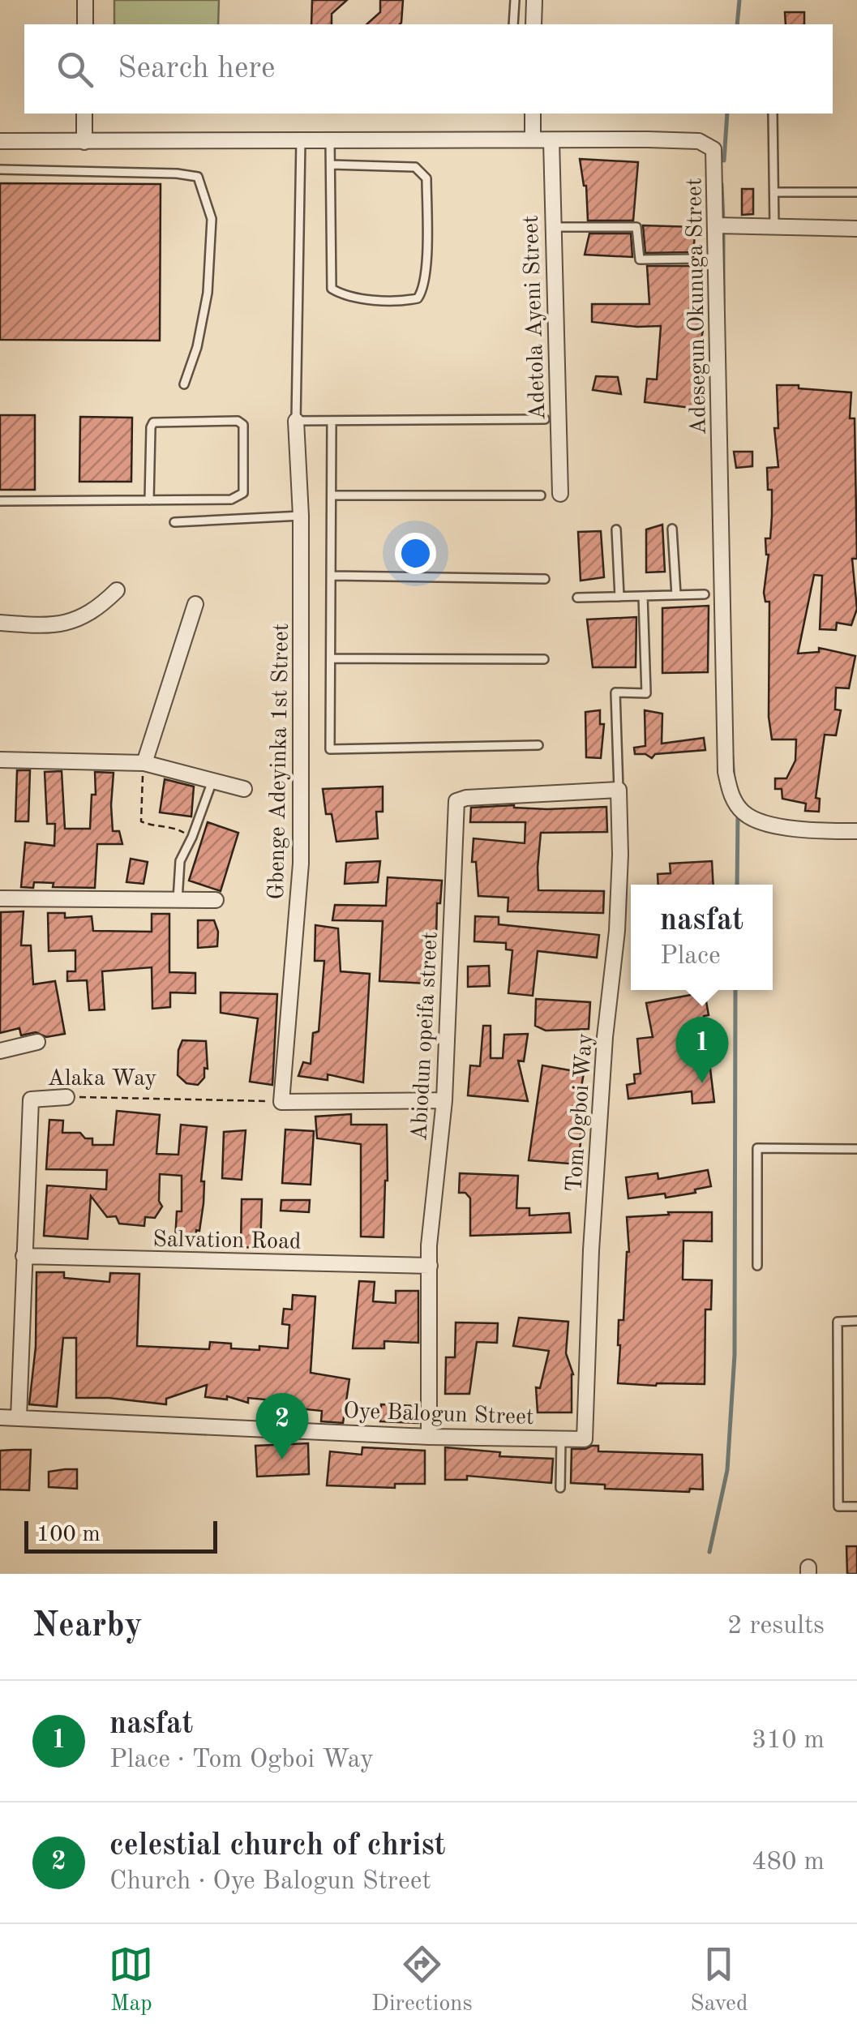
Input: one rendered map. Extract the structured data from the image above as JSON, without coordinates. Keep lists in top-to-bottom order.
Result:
{
  "streets": {
    "street": [
      "Adesegun Okunuga Street",
      "Adetola Ayeni Street",
      "Gbenge Adeyinka 1st Street",
      "Abiodun opeifa street",
      "Alaka Way",
      "Tom Ogboi Way",
      "Salvation Road",
      "Oye Balogun Street"
    ]
  },
  "crossings": [
    ["Adesegun Okunuga Street", "Adetola Ayeni Street"],
    ["Gbenge Adeyinka 1st Street", "Alaka Way"],
    ["Abiodun opeifa street", "Tom Ogboi Way"],
    ["Abiodun opeifa street", "Salvation Road"],
    ["Abiodun opeifa street", "Oye Balogun Street"],
    ["Alaka Way", "Salvation Road"],
    ["Alaka Way", "Oye Balogun Street"],
    ["Tom Ogboi Way", "Oye Balogun Street"]
  ],
  "scale_bar": "100 m",
  "page": {
    "search": "Search here",
    "popup": ["nasfat", "Place"],
    "pins": ["1", "2"],
    "scale": "100 m",
    "heading": ["Nearby", "2 results"],
    "list": [
      {
        "mark": "1",
        "name": "nasfat",
        "note": "Place · Tom Ogboi Way",
        "value": "310 m"
      },
      {
        "mark": "2",
        "name": "celestial church of christ",
        "note": "Church · Oye Balogun Street",
        "value": "480 m"
      }
    ],
    "nav": ["Map", "Directions", "Saved"]
  }
}
